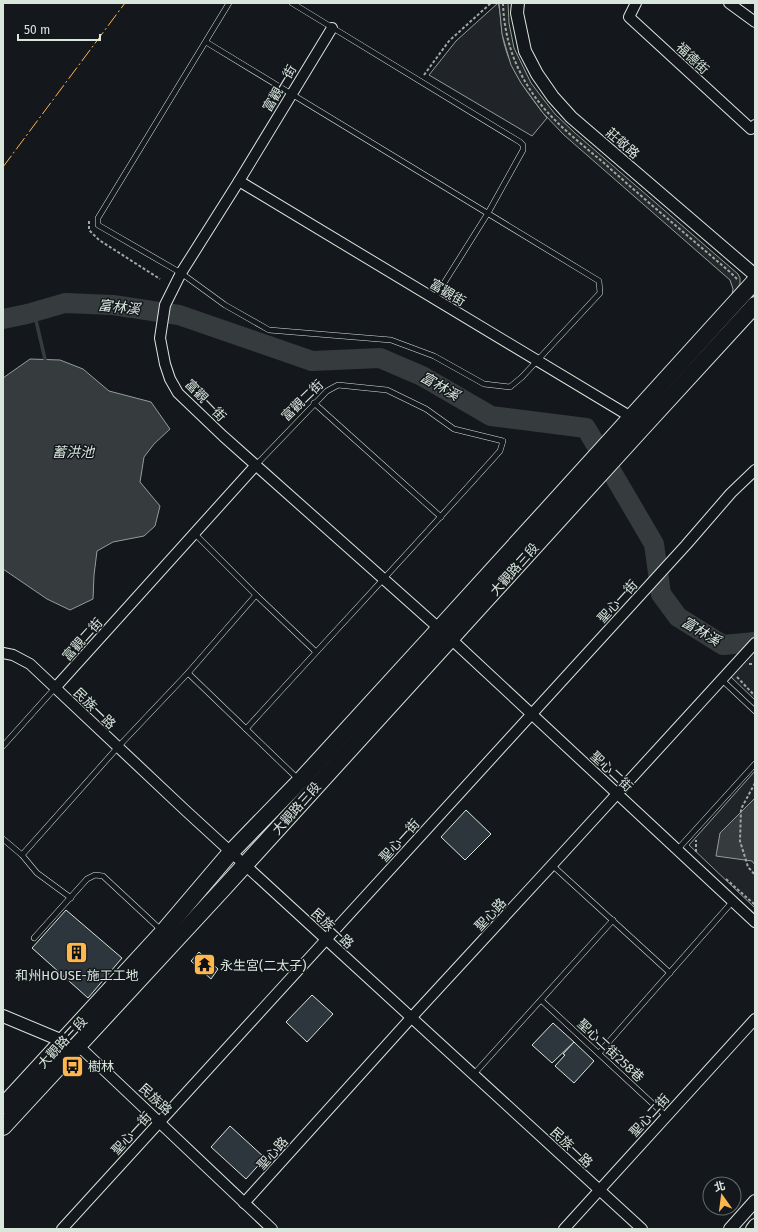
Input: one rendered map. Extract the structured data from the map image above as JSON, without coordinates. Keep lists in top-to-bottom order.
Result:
{
  "streets": {
    "main road": ["大觀路三段"],
    "street": [
      "福德街",
      "富觀一街",
      "莊敬路",
      "富觀街",
      "富觀二街",
      "聖心一街",
      "民族一路",
      "聖心二街",
      "聖心路",
      "民族路"
    ],
    "lane": ["聖心二街258巷"]
  },
  "crossings": [
    ["富觀一街", "富觀街"],
    ["富觀一街", "富觀二街"],
    ["富觀一街", "大觀路三段"],
    ["富觀一街", "聖心二街"],
    ["富觀街", "大觀路三段"],
    ["富觀二街", "民族一路"],
    ["大觀路三段", "民族一路"],
    ["大觀路三段", "聖心二街"],
    ["大觀路三段", "民族路"],
    ["聖心一街", "民族一路"],
    ["聖心一街", "聖心二街"],
    ["聖心一街", "民族路"],
    ["民族一路", "聖心二街"],
    ["民族一路", "聖心路"],
    ["聖心二街", "聖心路"],
    ["聖心二街", "聖心二街258巷"],
    ["聖心路", "民族路"]
  ],
  "water": ["富林溪", "蓄洪池"],
  "places": {
    "building": ["和州HOUSE-施工工地"],
    "temple": ["永生宮(二太子)"],
    "bus stop": ["樹林"]
  },
  "scale_bar": "50 m",
  "north": "top"
}
